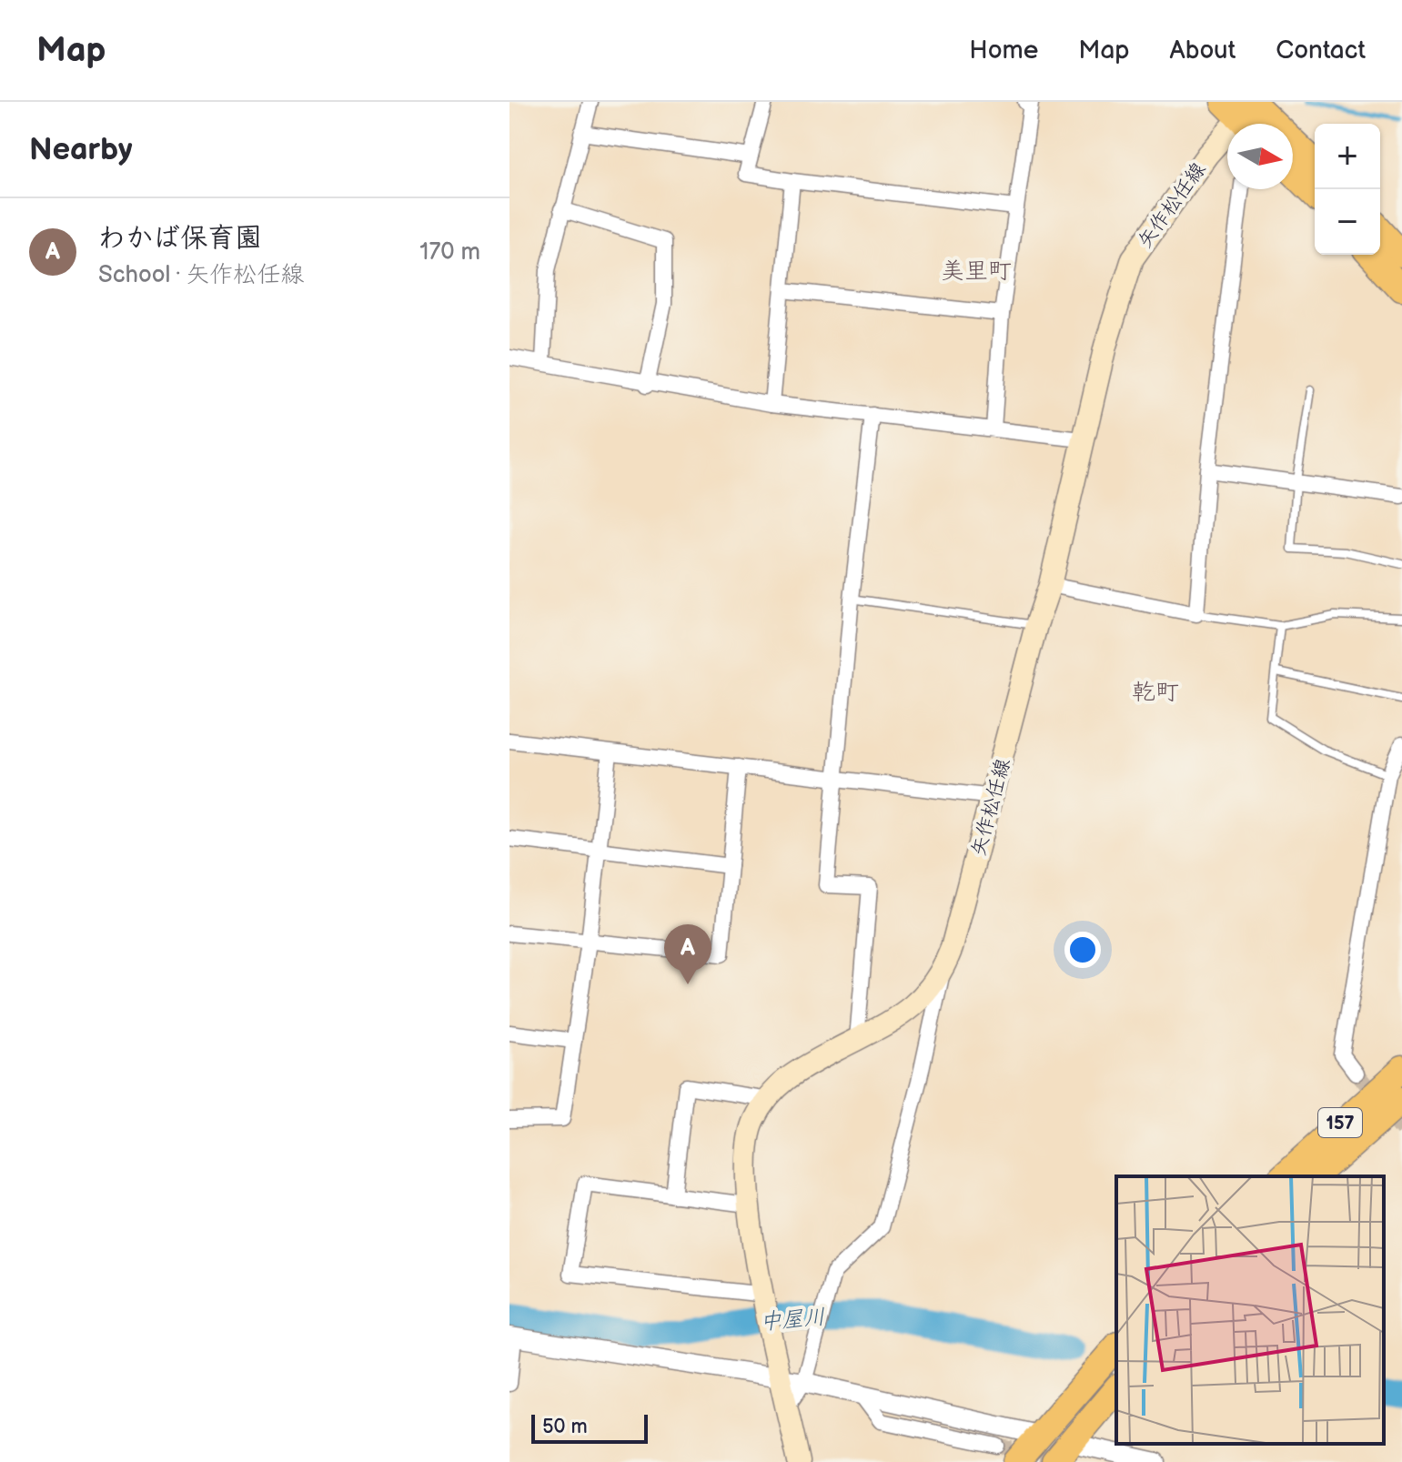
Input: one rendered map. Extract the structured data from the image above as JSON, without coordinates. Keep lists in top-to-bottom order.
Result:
{
  "streets": {
    "highway": ["157"],
    "main road": ["矢作松任線"]
  },
  "districts": ["美里町", "乾町"],
  "water": ["中屋川"],
  "scale_bar": "50 m",
  "north": "right",
  "page": {
    "header": "Map",
    "nav": [
      "Home",
      "Map",
      "About",
      "Contact"
    ],
    "heading": "Nearby",
    "map_buttons": ["+", "−"],
    "list": [
      {
        "mark": "A",
        "name": "わかば保育園",
        "note": "School · 矢作松任線",
        "value": "170 m"
      }
    ],
    "pins": "A",
    "scale": "50 m"
  }
}
